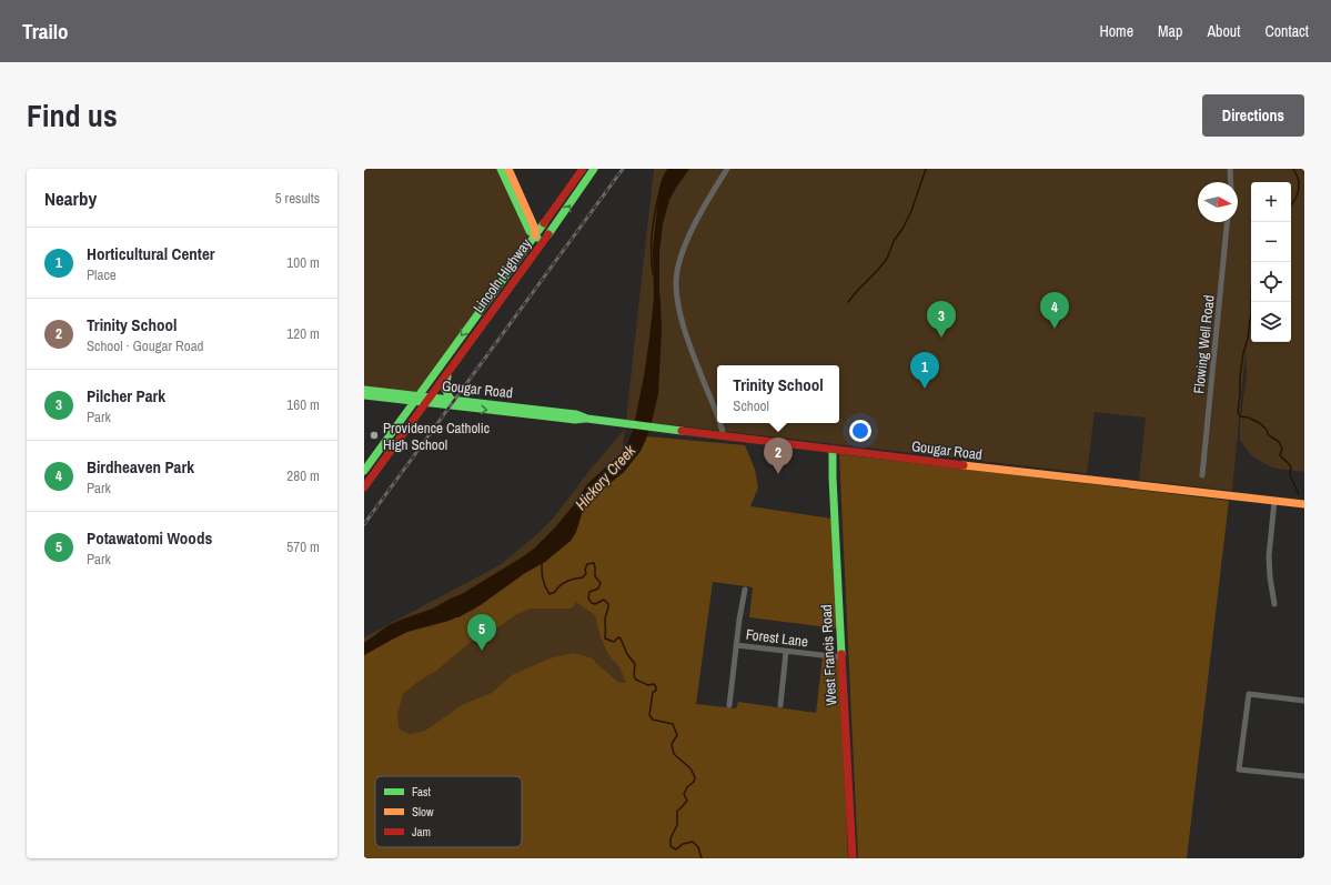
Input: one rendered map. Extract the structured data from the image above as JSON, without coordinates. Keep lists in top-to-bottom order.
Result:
{
  "streets": {
    "street": [
      "Lincoln Highway",
      "Flowing Well Road",
      "Gougar Road",
      "Forest Lane",
      "West Francis Road"
    ]
  },
  "crossings": [
    ["Lincoln Highway", "Gougar Road"],
    ["Gougar Road", "West Francis Road"],
    ["Forest Lane", "West Francis Road"]
  ],
  "water": ["Hickory Creek"],
  "places": ["Providence Catholic High School"],
  "legend": ["Fast", "Slow", "Jam"],
  "north": "right",
  "page": {
    "header": "Trailo",
    "nav": [
      "Home",
      "Map",
      "About",
      "Contact"
    ],
    "title": "Find us",
    "buttons": "Directions",
    "heading": ["Nearby", "5 results"],
    "map_buttons": ["+", "−"],
    "list": [
      {
        "mark": "1",
        "name": "Horticultural Center",
        "note": "Place",
        "value": "100 m"
      },
      {
        "mark": "2",
        "name": "Trinity School",
        "note": "School · Gougar Road",
        "value": "120 m"
      },
      {
        "mark": "3",
        "name": "Pilcher Park",
        "note": "Park",
        "value": "160 m"
      },
      {
        "mark": "4",
        "name": "Birdheaven Park",
        "note": "Park",
        "value": "280 m"
      },
      {
        "mark": "5",
        "name": "Potawatomi Woods",
        "note": "Park",
        "value": "570 m"
      }
    ],
    "pins": [
      "4",
      "3",
      "1",
      "2",
      "5"
    ],
    "popup": ["Trinity School", "School"]
  }
}
